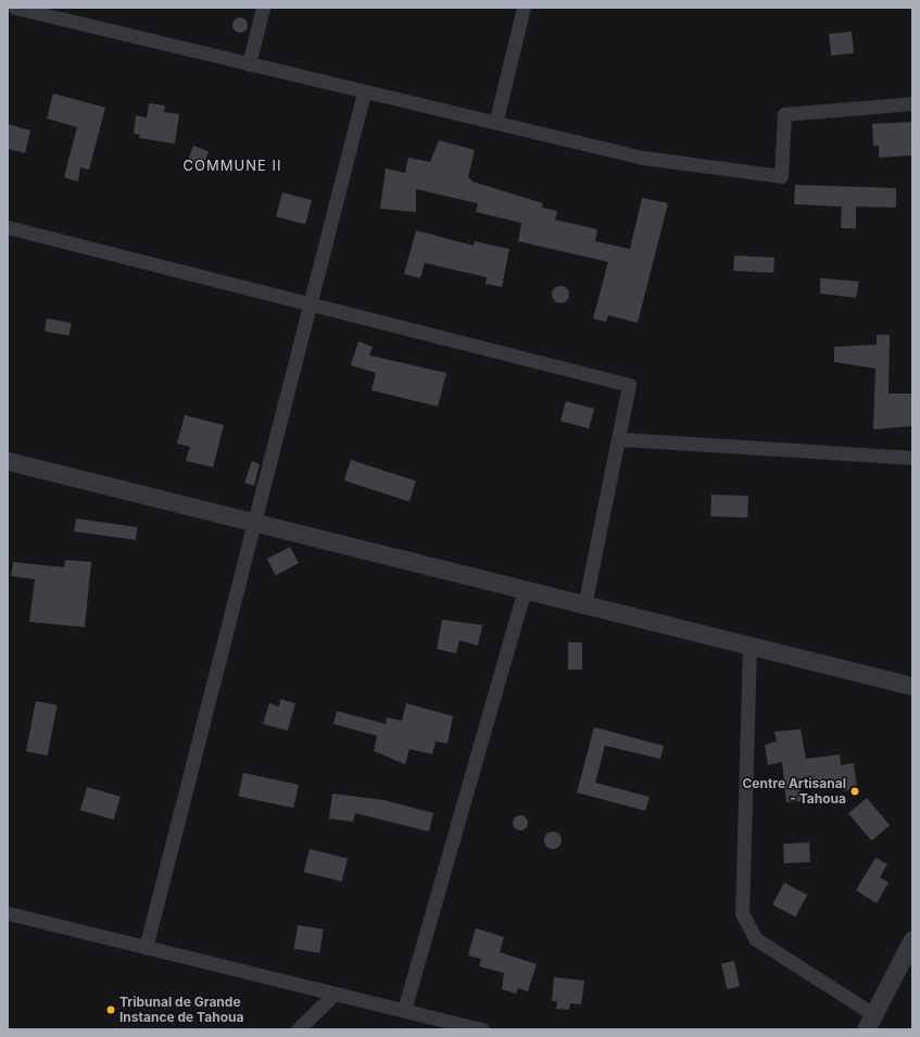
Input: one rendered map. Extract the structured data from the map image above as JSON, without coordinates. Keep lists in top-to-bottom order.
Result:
{
  "districts": ["COMMUNE II"],
  "places": ["Centre Artisanal - Tahoua", "Tribunal de Grande Instance de Tahoua"]
}
